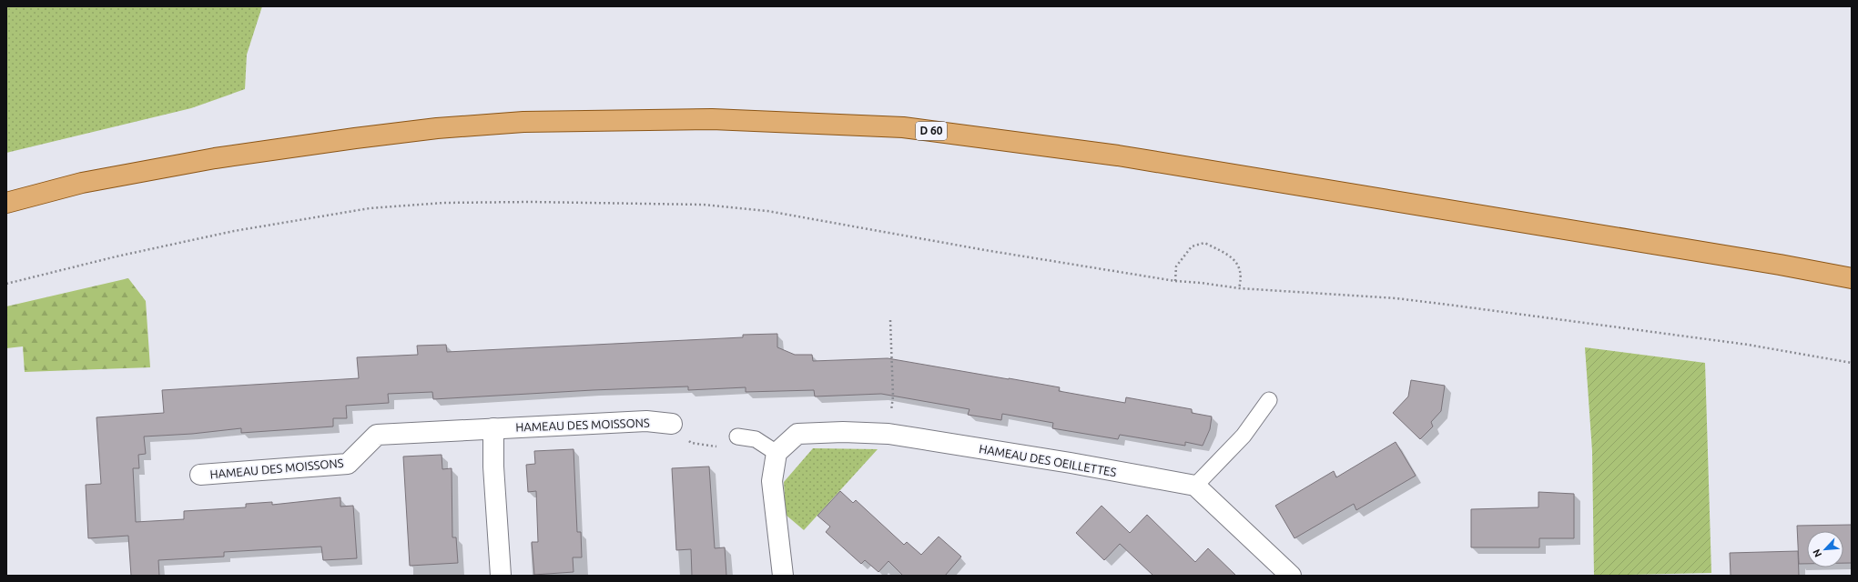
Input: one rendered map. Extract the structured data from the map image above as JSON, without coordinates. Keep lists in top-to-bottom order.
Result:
{
  "streets": {
    "main road": ["D 60"],
    "street": ["HAMEAU DES MOISSONS", "HAMEAU DES OEILLETTES"]
  },
  "north": "bottom left"
}
